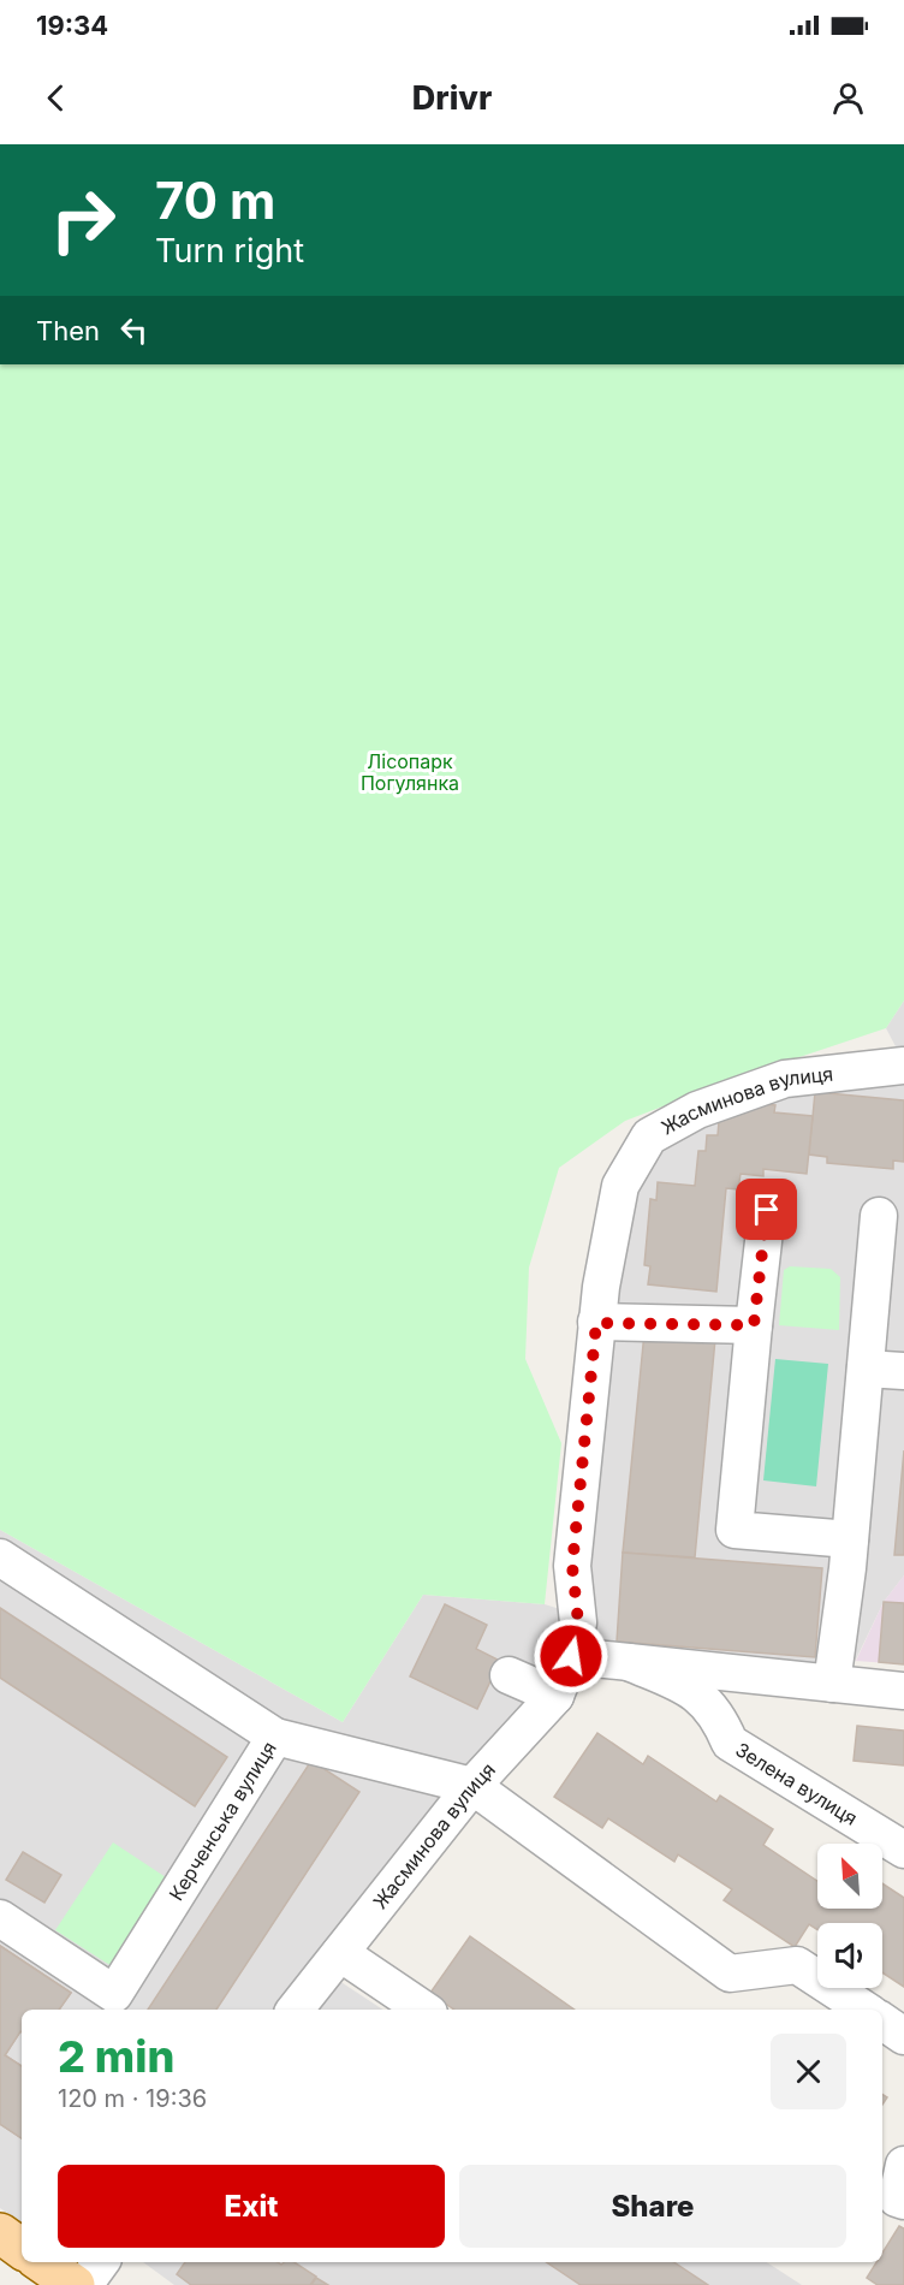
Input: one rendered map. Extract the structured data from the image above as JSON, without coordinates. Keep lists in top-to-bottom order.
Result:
{
  "streets": {
    "street": ["Жасминова вулиця", "Зелена вулиця", "Керченська вулиця"]
  },
  "parks": ["Лісопарк Погулянка"],
  "north": "top left",
  "page": {
    "status": "19:34",
    "header": "Drivr",
    "turn": ["70 m", "Turn right"],
    "then": "Then",
    "heading": ["2 min", "120 m · 19:36"],
    "buttons": ["Exit", "Share"]
  }
}
